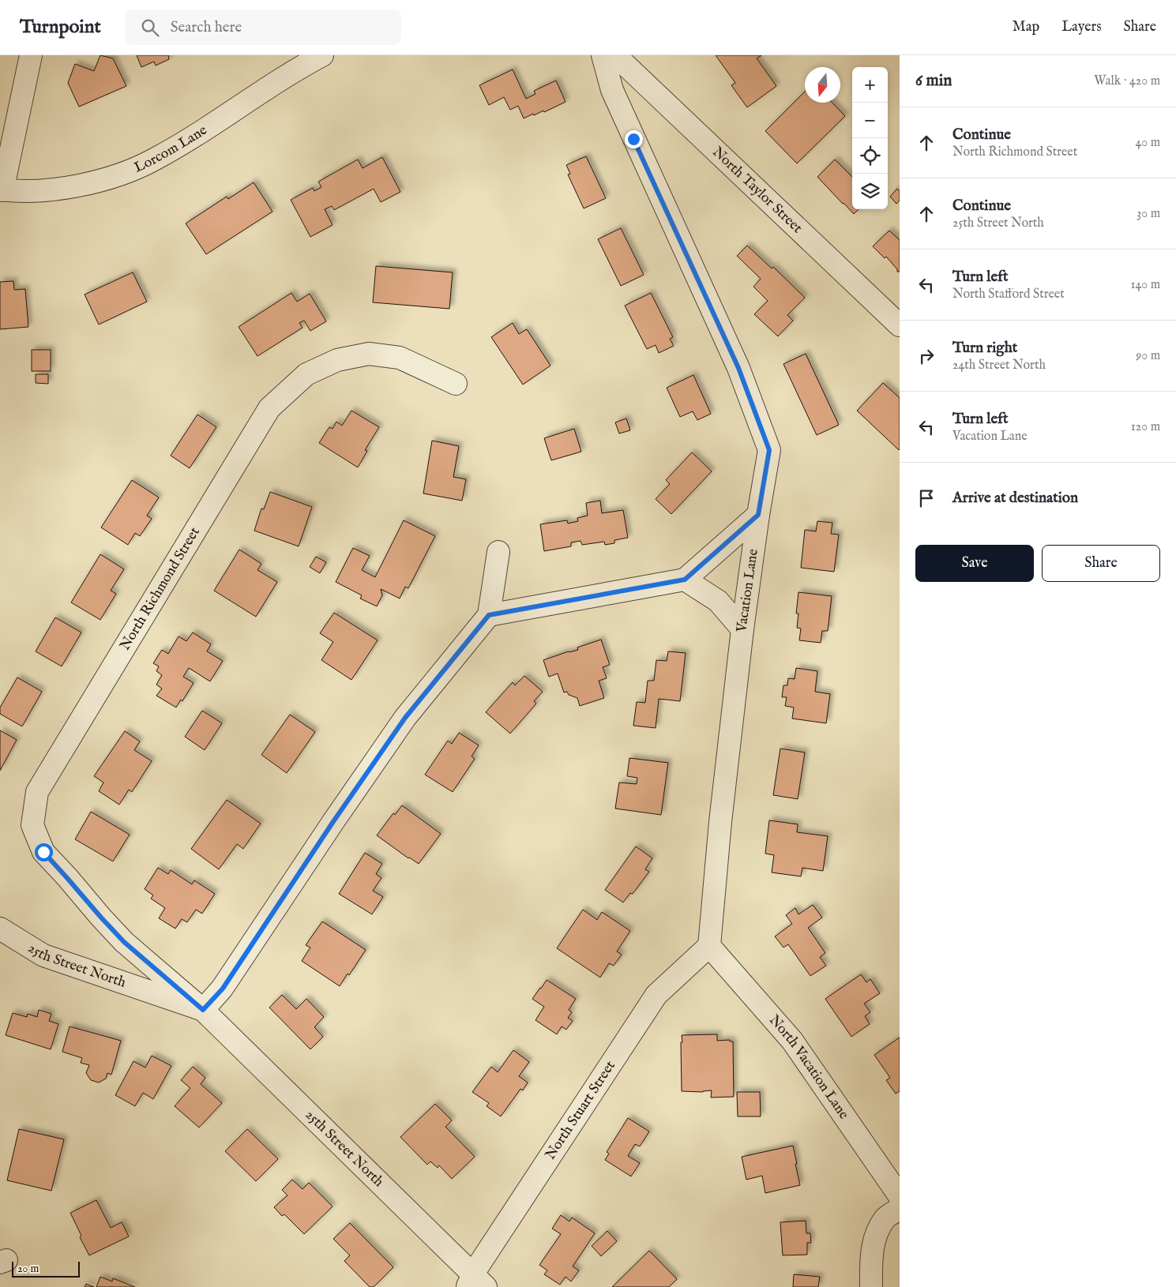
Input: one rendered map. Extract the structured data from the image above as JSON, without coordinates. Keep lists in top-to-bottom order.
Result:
{
  "streets": {
    "street": [
      "Lorcom Lane",
      "North Taylor Street",
      "North Richmond Street",
      "Vacation Lane",
      "25th Street North",
      "North Vacation Lane",
      "North Stuart Street"
    ]
  },
  "crossings": [
    ["North Richmond Street", "25th Street North"],
    ["Vacation Lane", "North Vacation Lane"],
    ["Vacation Lane", "North Stuart Street"],
    ["25th Street North", "North Stuart Street"],
    ["North Vacation Lane", "North Stuart Street"]
  ],
  "scale_bar": "20 m",
  "north": "bottom",
  "page": {
    "header": "Turnpoint",
    "search": "Search here",
    "nav": ["Map", "Layers", "Share"],
    "heading": ["6 min", "Walk · 420 m"],
    "map_buttons": ["+", "−"],
    "list": [
      ["Continue", "North Richmond Street", "40 m"],
      ["Continue", "25th Street North", "30 m"],
      ["Turn left", "North Stafford Street", "140 m"],
      ["Turn right", "24th Street North", "90 m"],
      ["Turn left", "Vacation Lane", "120 m"],
      "Arrive at destination"
    ],
    "buttons": ["Save", "Share"],
    "scale": "20 m"
  }
}
